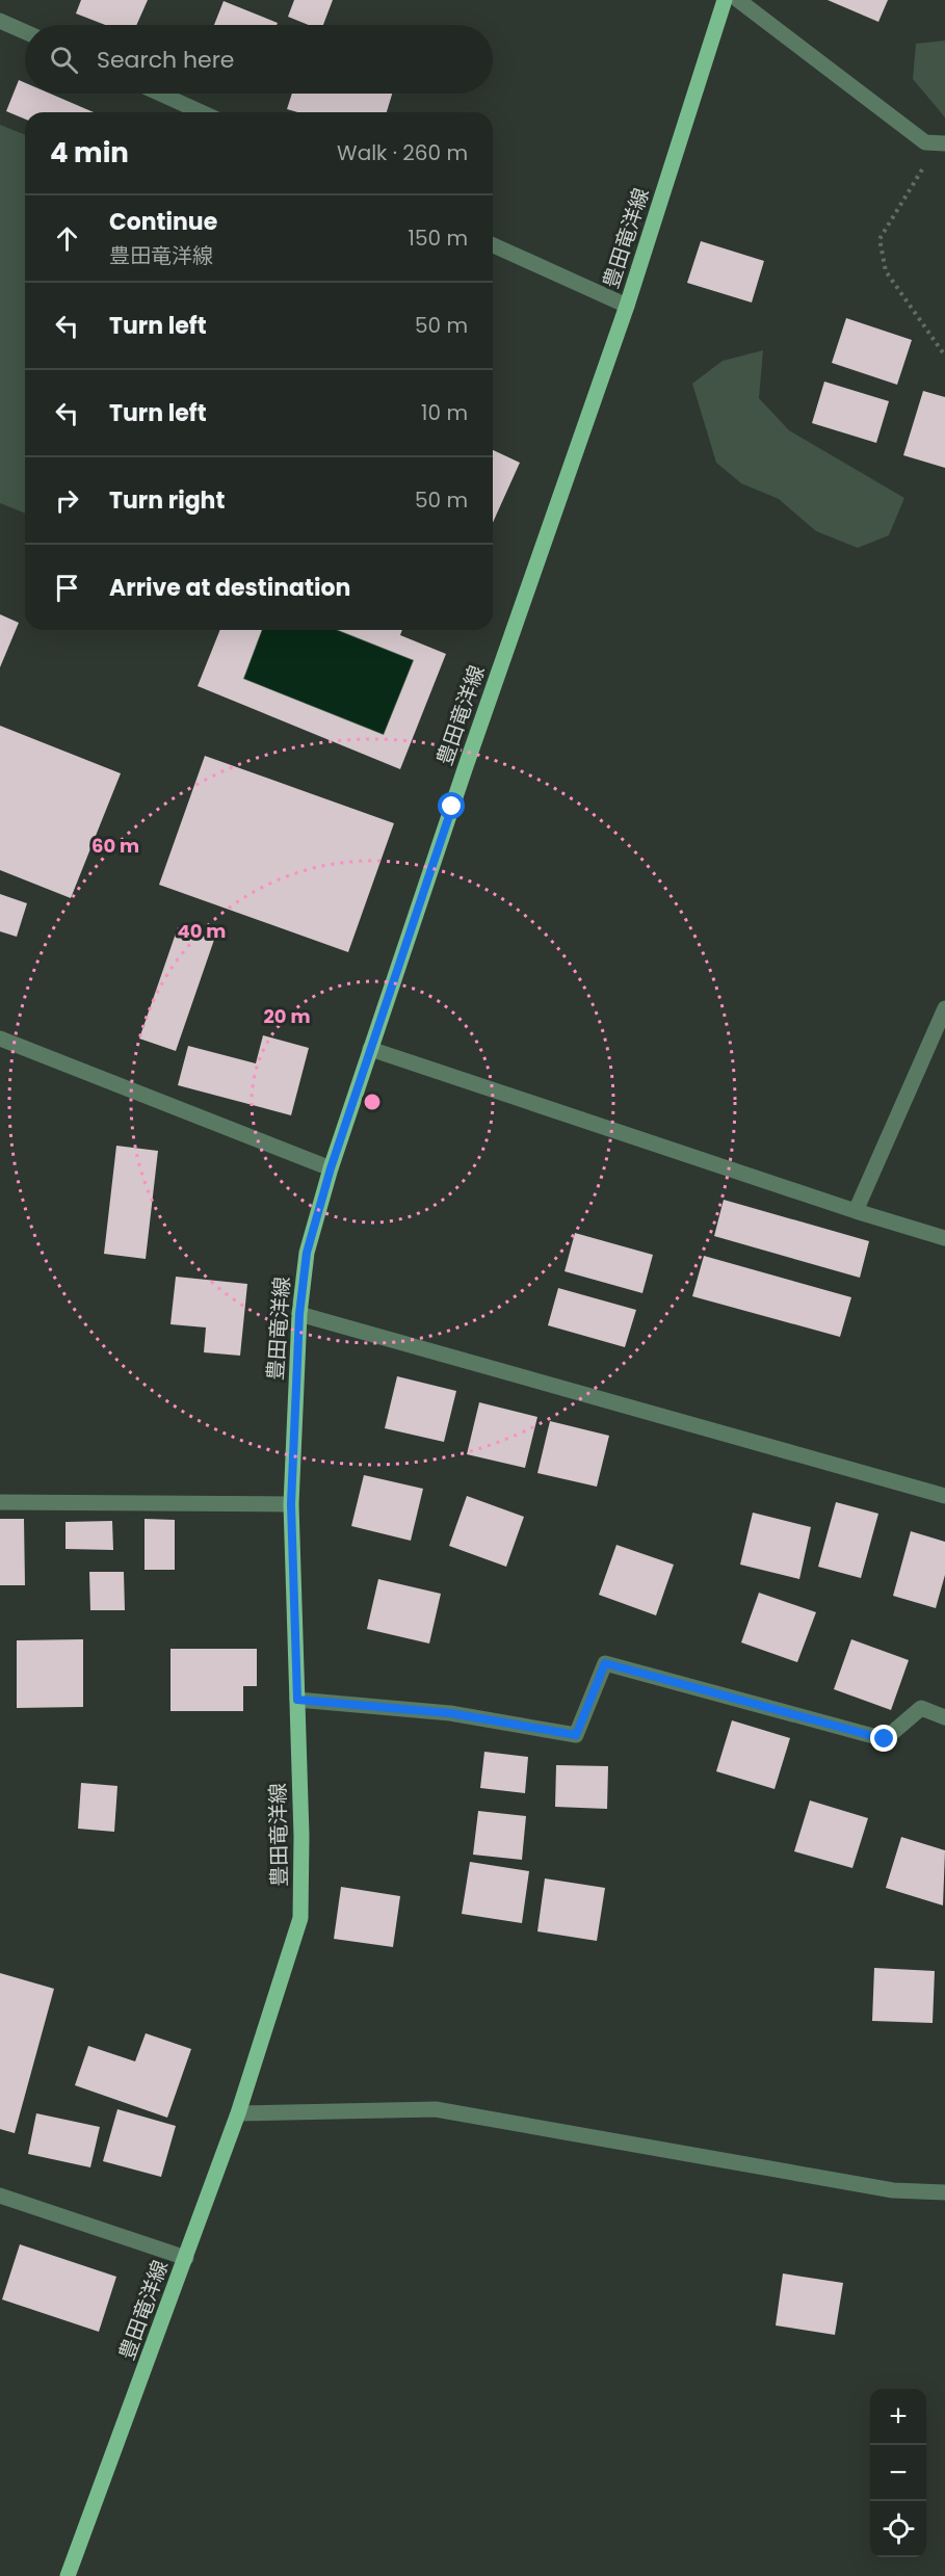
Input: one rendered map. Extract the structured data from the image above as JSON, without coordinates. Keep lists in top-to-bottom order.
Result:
{
  "streets": {
    "main road": ["豊田竜洋線"]
  },
  "page": {
    "search": "Search here",
    "heading": ["4 min", "Walk · 260 m"],
    "list": [
      ["Continue", "豊田竜洋線", "150 m"],
      ["Turn left", "50 m"],
      ["Turn left", "10 m"],
      ["Turn right", "50 m"],
      "Arrive at destination"
    ],
    "map_buttons": ["+", "−"]
  },
  "rings": ["60 m", "40 m", "20 m"]
}
